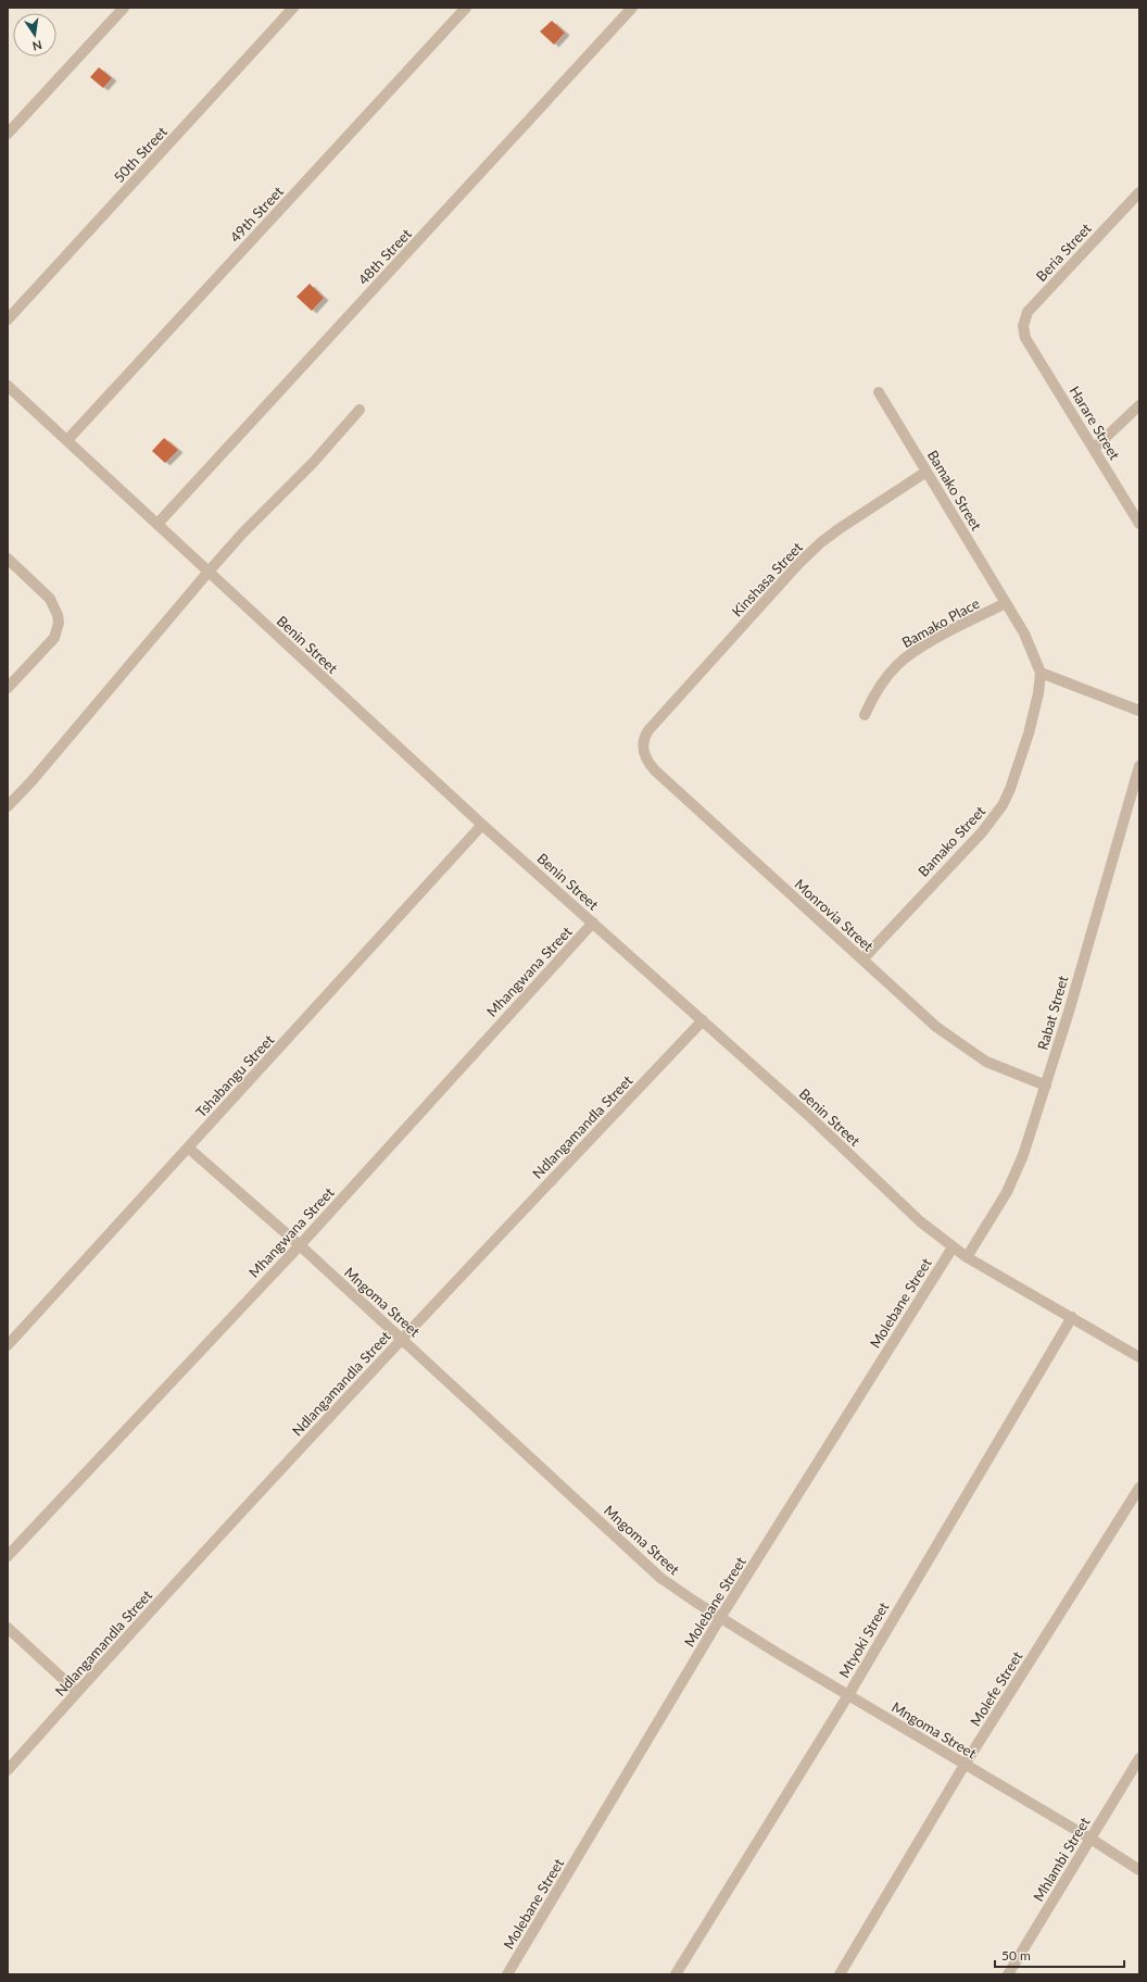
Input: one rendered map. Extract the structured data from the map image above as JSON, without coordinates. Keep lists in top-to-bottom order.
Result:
{
  "streets": {
    "street": [
      "50th Street",
      "49th Street",
      "Beria Street",
      "48th Street",
      "Harare Street",
      "Bamako Street",
      "Kinshasa Street",
      "Bamako Place",
      "Benin Street",
      "Monrovia Street",
      "Mhangwana Street",
      "Rabat Street",
      "Tshabangu Street",
      "Ndlangamandla Street",
      "Mngoma Street",
      "Molebane Street",
      "Mtyoki Street",
      "Molefe Street",
      "Mhlambi Street"
    ]
  },
  "crossings": [
    ["49th Street", "Benin Street"],
    ["Beria Street", "Harare Street"],
    ["48th Street", "Benin Street"],
    ["Bamako Street", "Kinshasa Street"],
    ["Bamako Street", "Bamako Place"],
    ["Bamako Street", "Monrovia Street"],
    ["Kinshasa Street", "Monrovia Street"],
    ["Benin Street", "Mhangwana Street"],
    ["Benin Street", "Rabat Street"],
    ["Benin Street", "Tshabangu Street"],
    ["Benin Street", "Ndlangamandla Street"],
    ["Benin Street", "Molebane Street"],
    ["Benin Street", "Mtyoki Street"],
    ["Monrovia Street", "Rabat Street"],
    ["Mhangwana Street", "Mngoma Street"],
    ["Tshabangu Street", "Mngoma Street"],
    ["Ndlangamandla Street", "Mngoma Street"],
    ["Mngoma Street", "Molebane Street"],
    ["Mngoma Street", "Mtyoki Street"],
    ["Mngoma Street", "Molefe Street"],
    ["Mngoma Street", "Mhlambi Street"]
  ],
  "scale_bar": "50 m",
  "north": "bottom"
}
